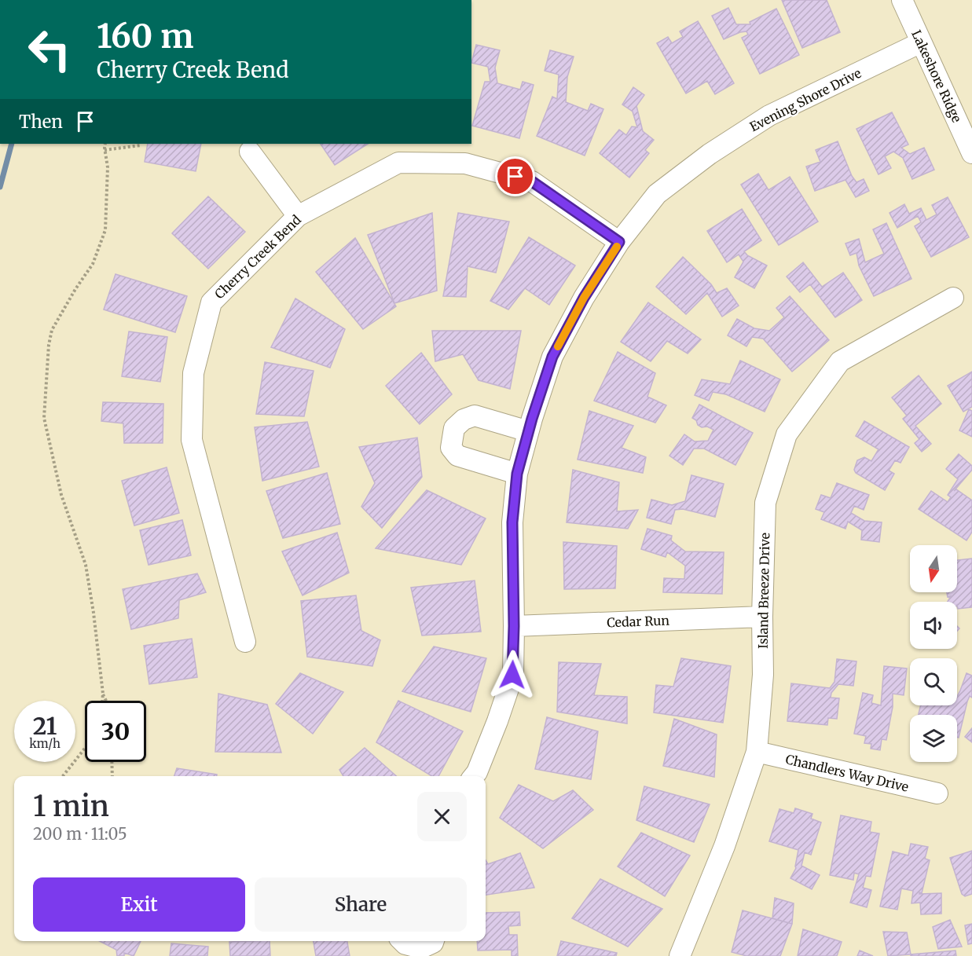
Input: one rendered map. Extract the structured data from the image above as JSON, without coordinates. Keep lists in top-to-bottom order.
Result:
{
  "streets": {
    "street": [
      "Lakeshore Ridge",
      "Evening Shore Drive",
      "Cherry Creek Bend",
      "Island Breeze Drive",
      "Cedar Run",
      "Chandlers Way Drive"
    ]
  },
  "crossings": [
    ["Lakeshore Ridge", "Evening Shore Drive"],
    ["Evening Shore Drive", "Cherry Creek Bend"],
    ["Evening Shore Drive", "Cedar Run"],
    ["Island Breeze Drive", "Cedar Run"],
    ["Island Breeze Drive", "Chandlers Way Drive"]
  ],
  "north": "bottom",
  "page": {
    "turn": ["160 m", "Cherry Creek Bend"],
    "then": "Then",
    "speed": "21 km/h",
    "limit": "30",
    "heading": ["1 min", "200 m · 11:05"],
    "buttons": ["Exit", "Share"]
  }
}
